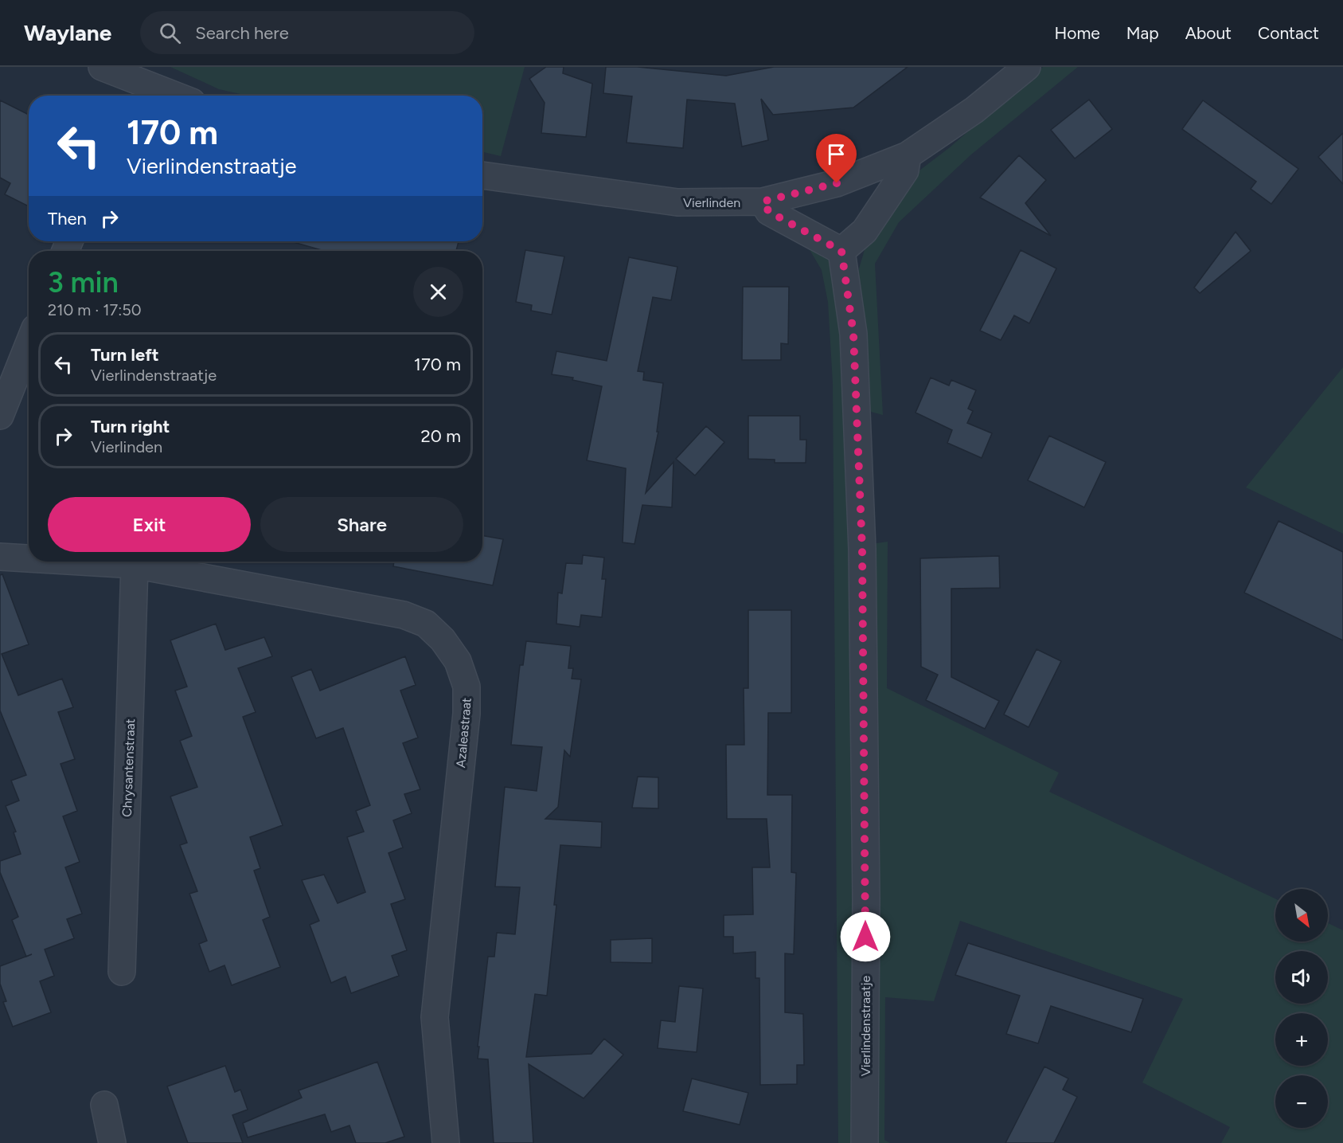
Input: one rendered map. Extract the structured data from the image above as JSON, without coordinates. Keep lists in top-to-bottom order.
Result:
{
  "streets": {
    "street": [
      "Vierlinden",
      "Azaleastraat",
      "Chrysantenstraat",
      "Vierlindenstraatje"
    ]
  },
  "crossings": [
    ["Azaleastraat", "Chrysantenstraat"]
  ],
  "north": "bottom right",
  "page": {
    "header": "Waylane",
    "search": "Search here",
    "nav": [
      "Home",
      "Map",
      "About",
      "Contact"
    ],
    "turn": ["170 m", "Vierlindenstraatje"],
    "then": "Then",
    "heading": ["3 min", "210 m · 17:50"],
    "list": [
      {
        "name": "Turn left",
        "note": "Vierlindenstraatje",
        "value": "170 m"
      },
      {
        "name": "Turn right",
        "note": "Vierlinden",
        "value": "20 m"
      }
    ],
    "buttons": ["Exit", "Share"],
    "map_buttons": ["+", "−"]
  }
}
